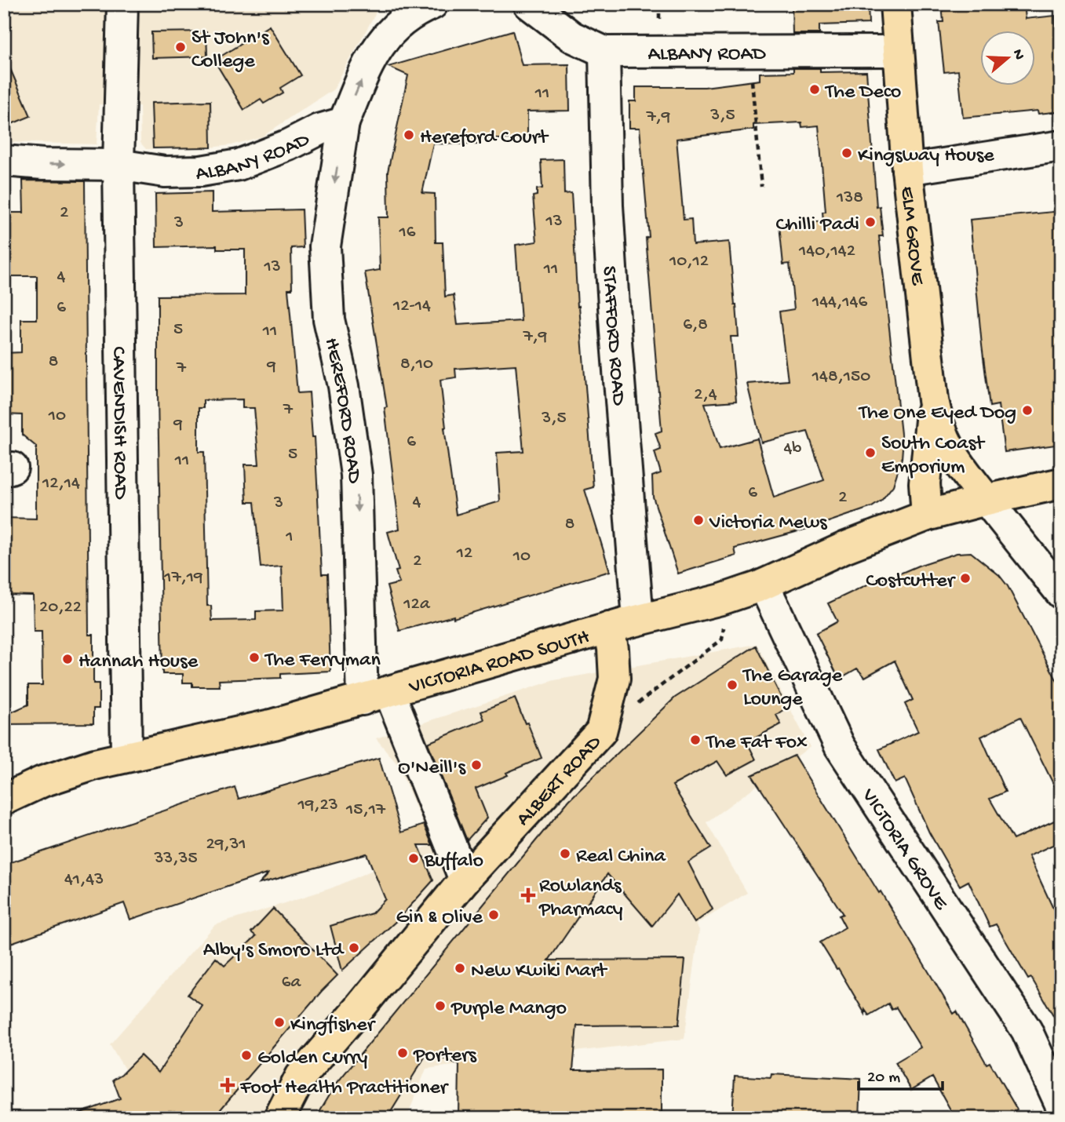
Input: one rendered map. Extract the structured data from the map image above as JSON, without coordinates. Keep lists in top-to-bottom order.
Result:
{
  "streets": {
    "main road": ["ELM GROVE", "VICTORIA ROAD SOUTH", "ALBERT ROAD"],
    "street": [
      "ALBANY ROAD",
      "STAFFORD ROAD",
      "HEREFORD ROAD",
      "CAVENDISH ROAD",
      "VICTORIA GROVE"
    ]
  },
  "crossings": [
    ["ALBANY ROAD", "ELM GROVE"],
    ["ALBANY ROAD", "STAFFORD ROAD"],
    ["ALBANY ROAD", "HEREFORD ROAD"],
    ["ALBANY ROAD", "CAVENDISH ROAD"],
    ["ELM GROVE", "VICTORIA ROAD SOUTH"],
    ["STAFFORD ROAD", "VICTORIA ROAD SOUTH"],
    ["HEREFORD ROAD", "VICTORIA ROAD SOUTH"],
    ["CAVENDISH ROAD", "VICTORIA ROAD SOUTH"],
    ["VICTORIA ROAD SOUTH", "ALBERT ROAD"],
    ["VICTORIA ROAD SOUTH", "VICTORIA GROVE"]
  ],
  "one_way": ["HEREFORD ROAD"],
  "places": {
    "other": [
      "St John's College",
      "The Deco",
      "Hereford Court",
      "Kingsway House",
      "Chilli Padi",
      "The One Eyed Dog",
      "South Coast Emporium",
      "Victoria Mews",
      "Costcutter",
      "The Ferryman",
      "Hannah House",
      "The Garage Lounge",
      "The Fat Fox",
      "O'Neill's",
      "Real China",
      "Buffalo",
      "Gin & Olive",
      "Alby's Smoro Ltd",
      "New Kwiki Mart",
      "Purple Mango",
      "Kingfisher",
      "Porters",
      "Golden Curry"
    ],
    "health": ["Rowlands Pharmacy", "Foot Health Practitioner"]
  },
  "house_numbers": [
    "11",
    "3,5",
    "7,9",
    "138",
    "2",
    "13",
    "3",
    "16",
    "140,142",
    "10,12",
    "13",
    "11",
    "4",
    "144,146",
    "12-14",
    "6",
    "6,8",
    "5",
    "11",
    "7,9",
    "8",
    "8,10",
    "9",
    "7",
    "148,150",
    "2,4",
    "7",
    "10",
    "3,5",
    "9",
    "6",
    "4b",
    "5",
    "11",
    "12,14",
    "6",
    "2",
    "4",
    "3",
    "8",
    "1",
    "12",
    "10",
    "2",
    "17,19",
    "12a",
    "20,22",
    "19,23",
    "15,17",
    "29,31",
    "33,35",
    "41,43",
    "6a"
  ],
  "scale_bar": "20 m",
  "north": "right"
}
